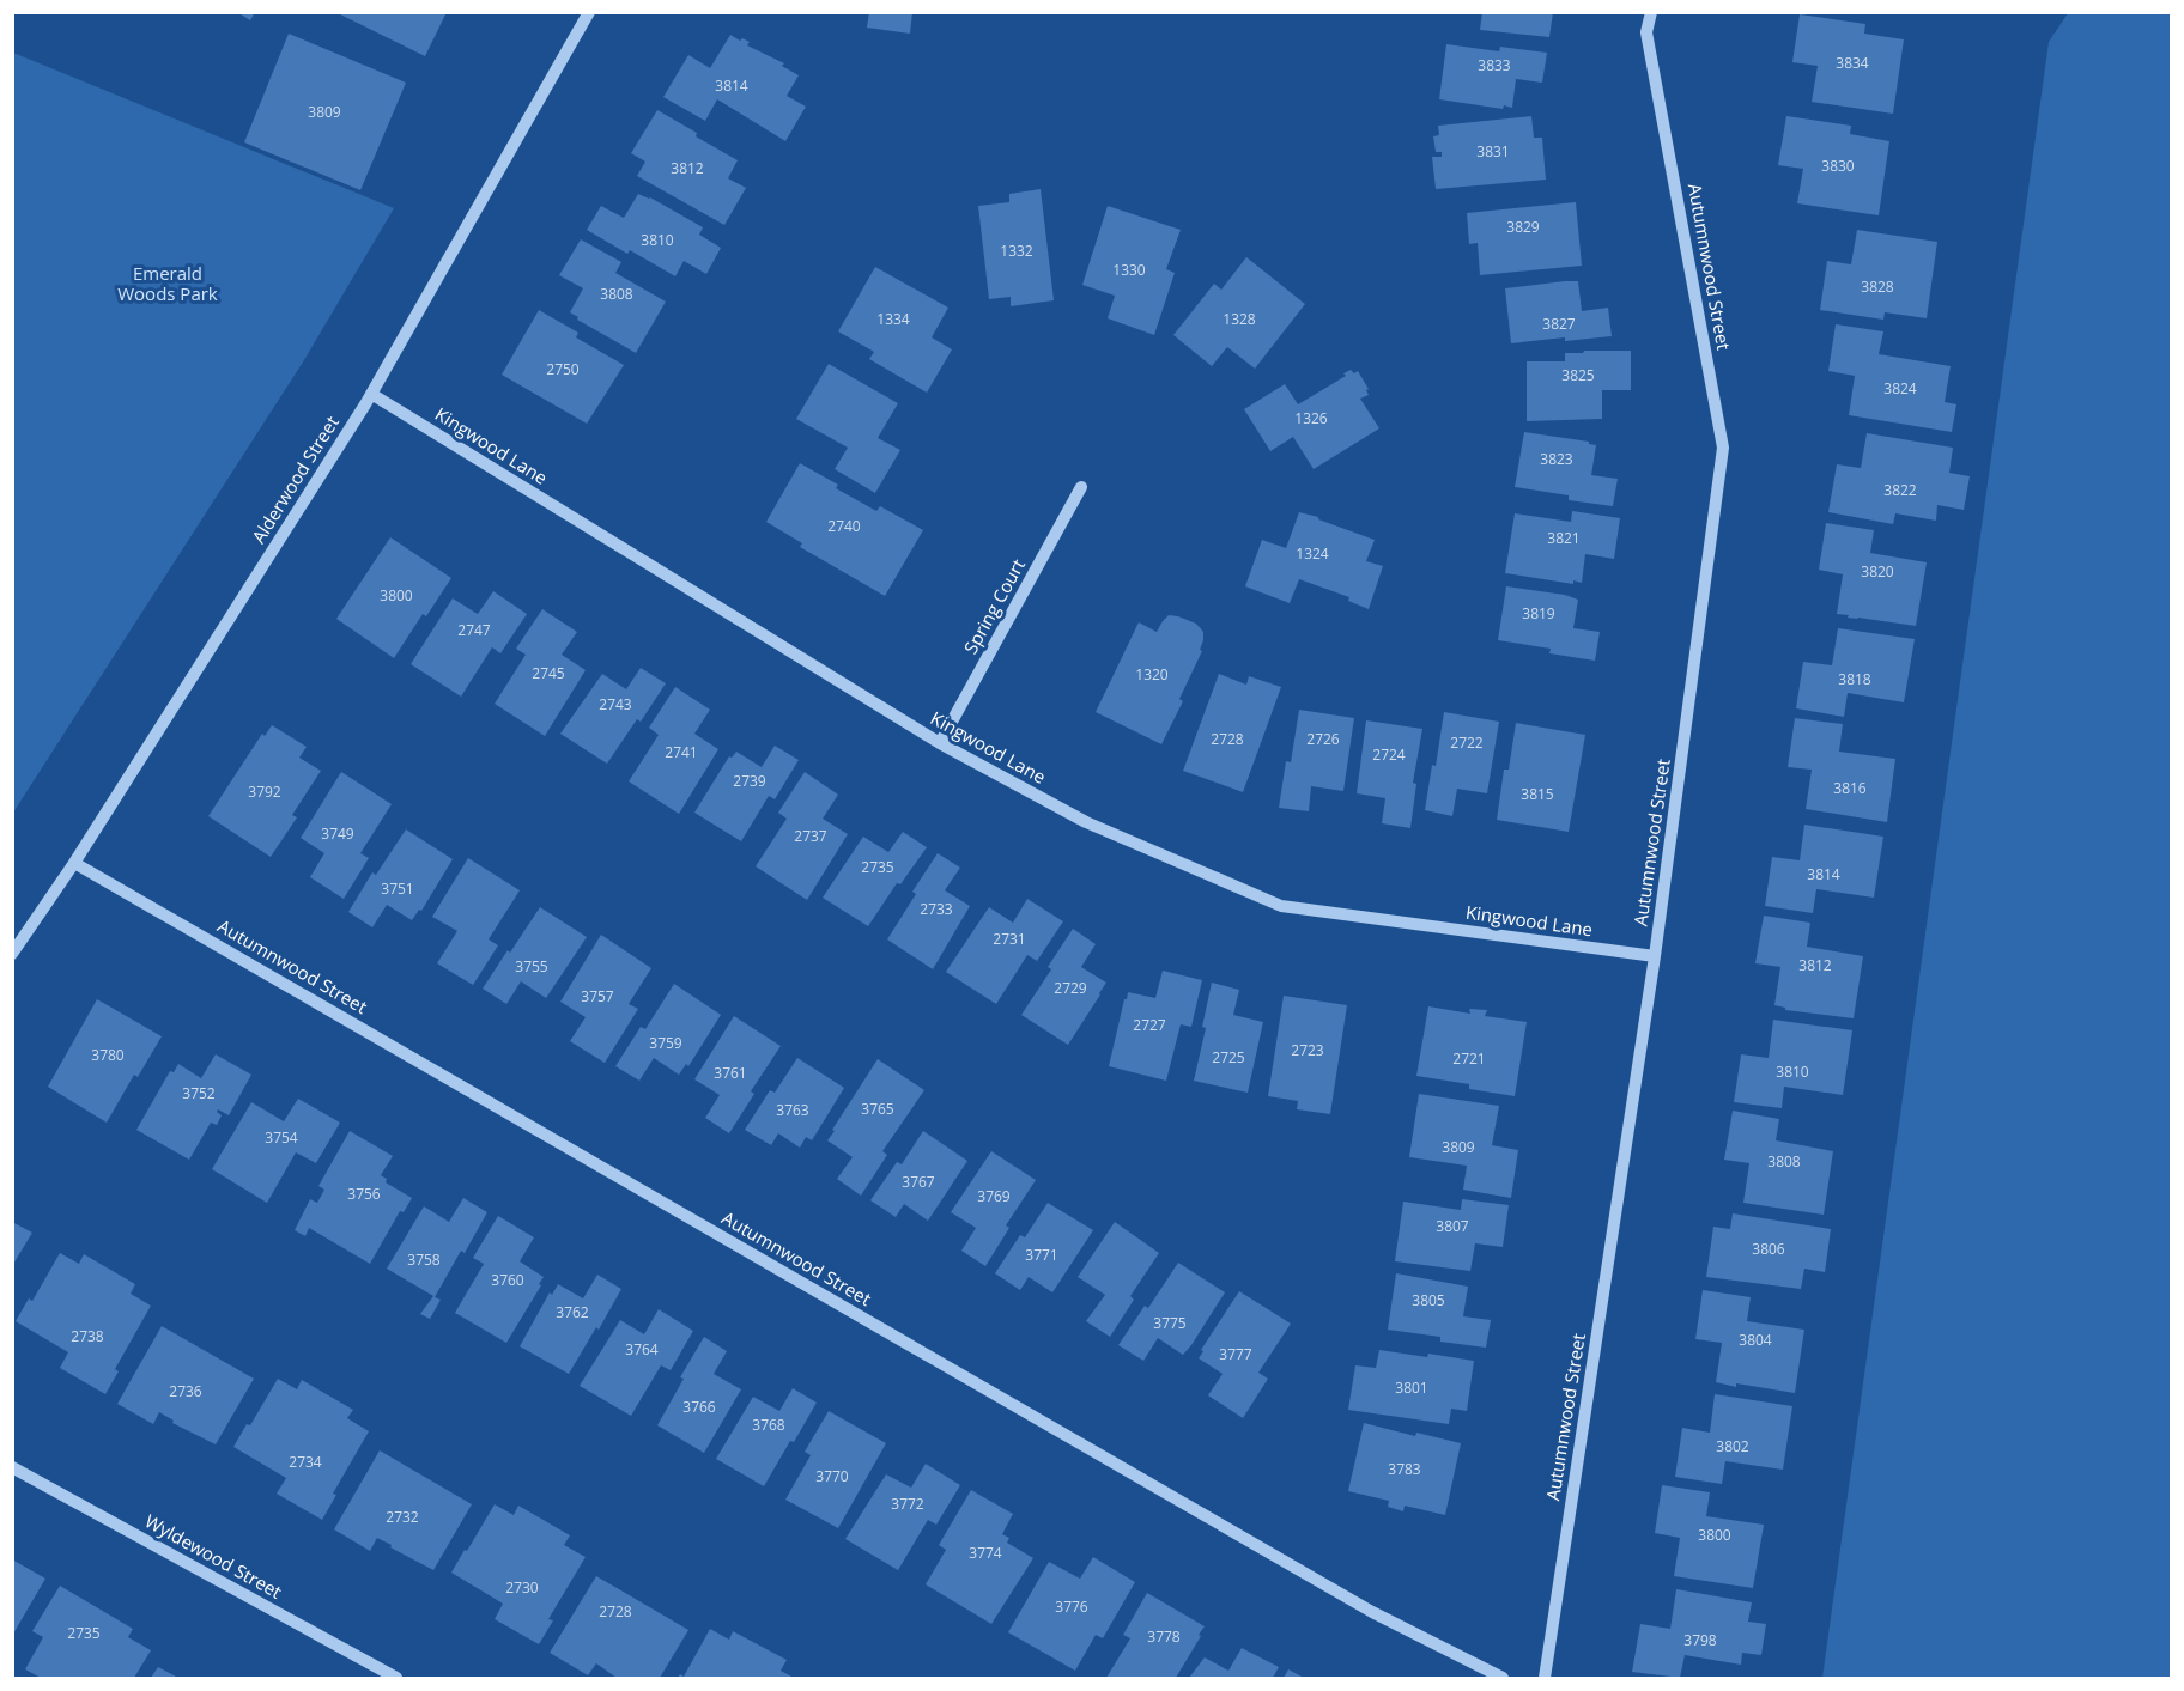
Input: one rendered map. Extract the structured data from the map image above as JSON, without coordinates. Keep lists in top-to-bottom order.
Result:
{
  "streets": {
    "street": [
      "Autumnwood Street",
      "Kingwood Lane",
      "Alderwood Street",
      "Spring Court",
      "Wyldewood Street"
    ]
  },
  "crossings": [
    ["Autumnwood Street", "Kingwood Lane"],
    ["Autumnwood Street", "Alderwood Street"],
    ["Kingwood Lane", "Alderwood Street"],
    ["Kingwood Lane", "Spring Court"]
  ],
  "parks": ["Emerald Woods Park"],
  "house_numbers": [
    "3834",
    "3833",
    "3814",
    "3809",
    "3831",
    "3830",
    "3812",
    "3829",
    "3810",
    "1332",
    "1330",
    "3828",
    "3808",
    "1334",
    "1328",
    "3827",
    "2750",
    "3825",
    "3824",
    "1326",
    "3823",
    "3822",
    "2740",
    "3821",
    "1324",
    "3820",
    "3800",
    "3819",
    "2747",
    "2745",
    "1320",
    "3818",
    "2743",
    "2728",
    "2726",
    "2722",
    "2741",
    "2724",
    "2739",
    "3816",
    "3792",
    "3815",
    "3749",
    "2737",
    "2735",
    "3814",
    "3751",
    "2733",
    "2731",
    "3812",
    "3755",
    "2729",
    "3757",
    "2727",
    "3759",
    "2723",
    "3780",
    "2725",
    "2721",
    "3810",
    "3761",
    "3752",
    "3765",
    "3763",
    "3754",
    "3809",
    "3808",
    "3767",
    "3756",
    "3769",
    "3807",
    "3806",
    "3771",
    "3758",
    "3760",
    "3805",
    "3762",
    "3775",
    "2738",
    "3804",
    "3764",
    "3777",
    "3801",
    "2736",
    "3766",
    "3768",
    "3802",
    "2734",
    "3783",
    "3770",
    "3772",
    "2732",
    "3800",
    "3774",
    "2730",
    "3776",
    "2728",
    "2735",
    "3778",
    "3798"
  ]
}
